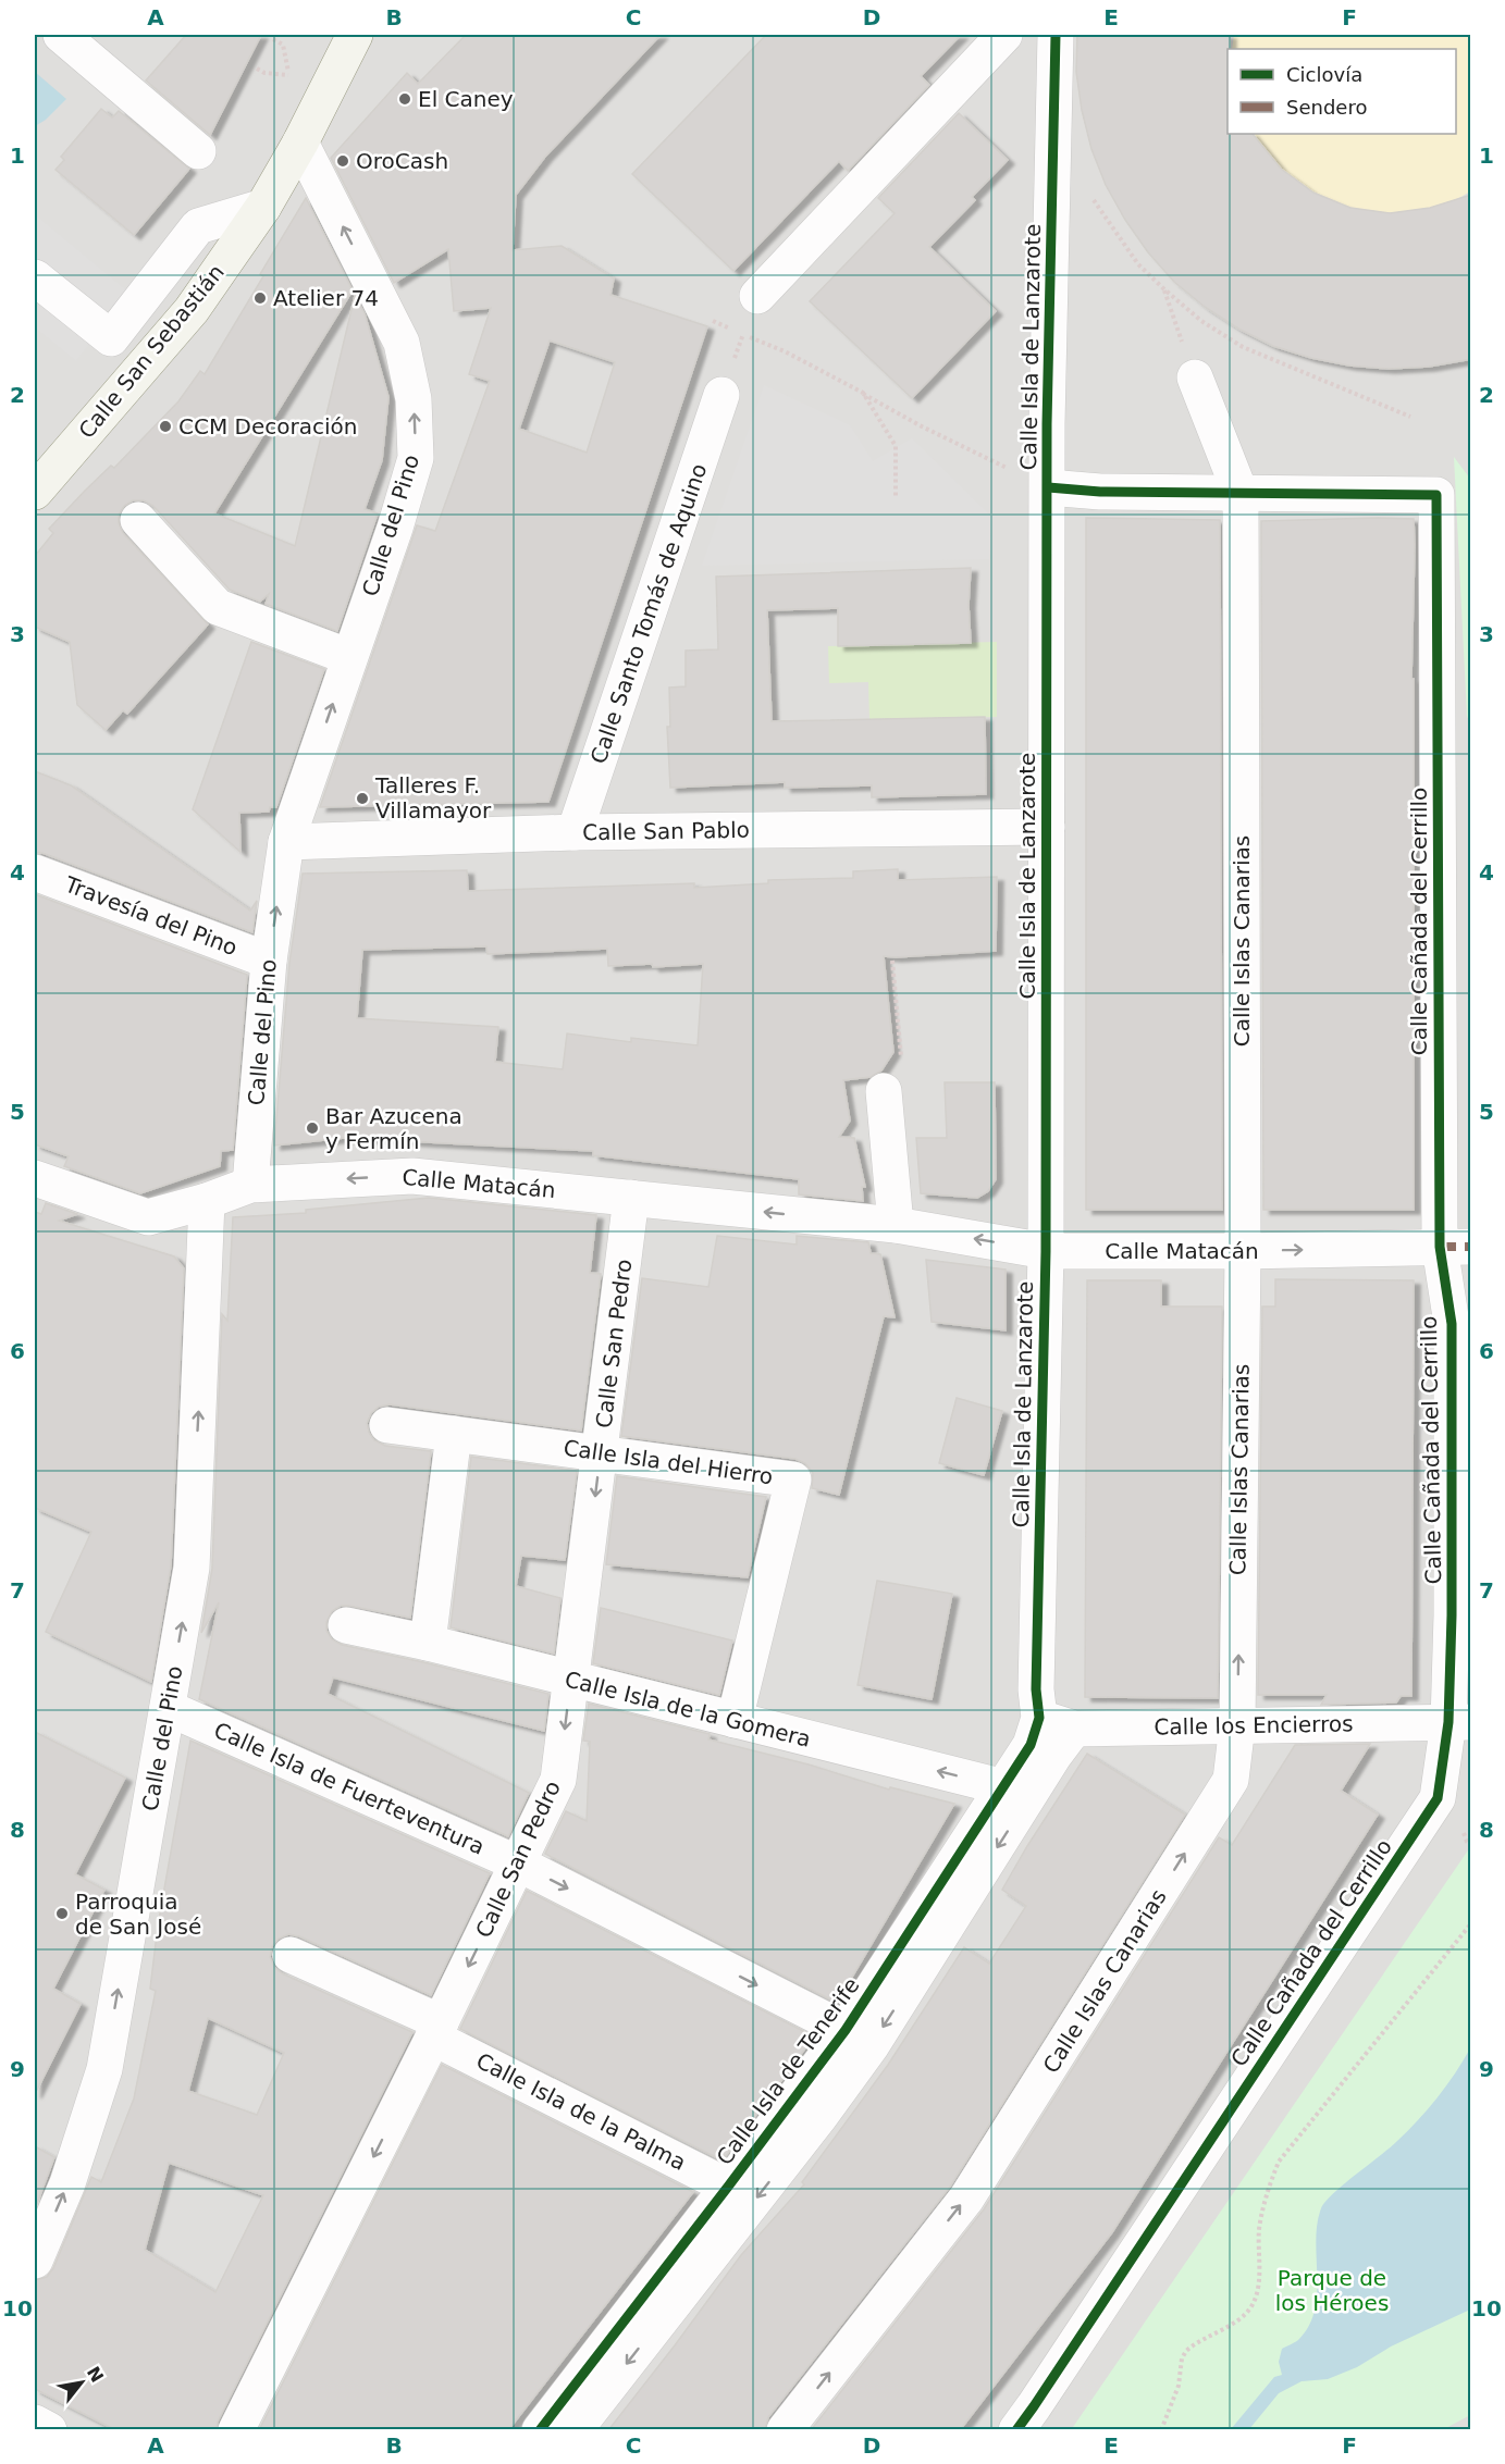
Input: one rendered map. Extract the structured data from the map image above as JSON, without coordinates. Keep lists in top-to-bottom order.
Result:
{
  "streets": {
    "street": [
      "Calle Isla de Lanzarote",
      "Calle San Sebastián",
      "Calle del Pino",
      "Calle Santo Tomás de Aquino",
      "Calle San Pablo",
      "Travesía del Pino",
      "Calle Cañada del Cerrillo",
      "Calle Islas Canarias",
      "Calle Matacán",
      "Calle San Pedro",
      "Calle Isla del Hierro",
      "Calle Isla de la Gomera",
      "Calle los Encierros",
      "Calle Isla de Fuerteventura",
      "Calle Isla de Tenerife",
      "Calle Isla de la Palma"
    ]
  },
  "crossings": [
    ["Calle Isla de Lanzarote", "Calle San Pablo"],
    ["Calle Isla de Lanzarote", "Calle Cañada del Cerrillo"],
    ["Calle Isla de Lanzarote", "Calle Matacán"],
    ["Calle Isla de Lanzarote", "Calle los Encierros"],
    ["Calle Isla de Lanzarote", "Calle Isla de Tenerife"],
    ["Calle San Sebastián", "Calle del Pino"],
    ["Calle del Pino", "Calle San Pablo"],
    ["Calle del Pino", "Travesía del Pino"],
    ["Calle del Pino", "Calle Matacán"],
    ["Calle del Pino", "Calle Isla de Fuerteventura"],
    ["Calle Santo Tomás de Aquino", "Calle San Pablo"],
    ["Calle Cañada del Cerrillo", "Calle Islas Canarias"],
    ["Calle Cañada del Cerrillo", "Calle Matacán"],
    ["Calle Cañada del Cerrillo", "Calle los Encierros"],
    ["Calle Islas Canarias", "Calle Matacán"],
    ["Calle Islas Canarias", "Calle los Encierros"],
    ["Calle Matacán", "Calle San Pedro"],
    ["Calle San Pedro", "Calle Isla del Hierro"],
    ["Calle San Pedro", "Calle Isla de la Gomera"],
    ["Calle San Pedro", "Calle Isla de Fuerteventura"],
    ["Calle San Pedro", "Calle Isla de la Palma"],
    ["Calle Isla del Hierro", "Calle Isla de la Gomera"],
    ["Calle Isla de la Gomera", "Calle Isla de Tenerife"],
    ["Calle los Encierros", "Calle Isla de Tenerife"],
    ["Calle Isla de Fuerteventura", "Calle Isla de Tenerife"],
    ["Calle Isla de Tenerife", "Calle Isla de la Palma"]
  ],
  "one_way": [
    "Calle del Pino",
    "Calle Islas Canarias",
    "Calle San Pedro",
    "Calle Isla de la Gomera",
    "Calle Isla de Fuerteventura"
  ],
  "parks": ["Parque de los Héroes"],
  "places": [
    "El Caney",
    "OroCash",
    "Atelier 74",
    "CCM Decoración",
    "Talleres F. Villamayor",
    "Bar Azucena y Fermín",
    "Parroquia de San José"
  ],
  "legend": ["Ciclovía", "Sendero"],
  "north": "top right",
  "grid": {
    "columns": [
      "A",
      "B",
      "C",
      "D",
      "E",
      "F"
    ],
    "rows": [
      "1",
      "2",
      "3",
      "4",
      "5",
      "6",
      "7",
      "8",
      "9",
      "10"
    ]
  }
}
